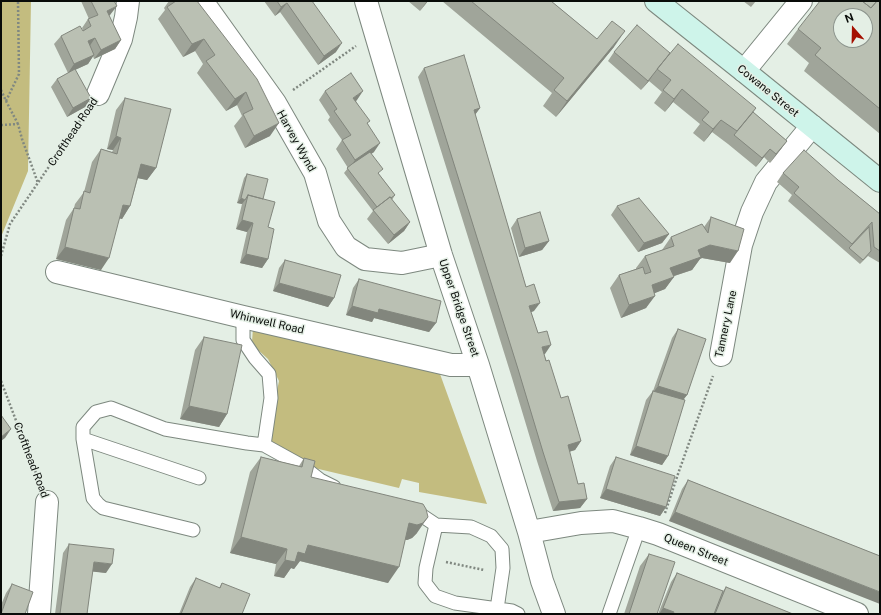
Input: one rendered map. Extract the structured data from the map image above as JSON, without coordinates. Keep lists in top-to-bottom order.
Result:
{
  "streets": {
    "main road": ["Cowane Street"],
    "street": [
      "Crofthead Road",
      "Harvey Wynd",
      "Upper Bridge Street",
      "Whinwell Road",
      "Tannery Lane",
      "Queen Street"
    ]
  },
  "crossings": [
    ["Cowane Street", "Tannery Lane"],
    ["Harvey Wynd", "Upper Bridge Street"],
    ["Upper Bridge Street", "Whinwell Road"],
    ["Upper Bridge Street", "Queen Street"],
    ["Tannery Lane", "Queen Street"]
  ],
  "north": "top"
}
